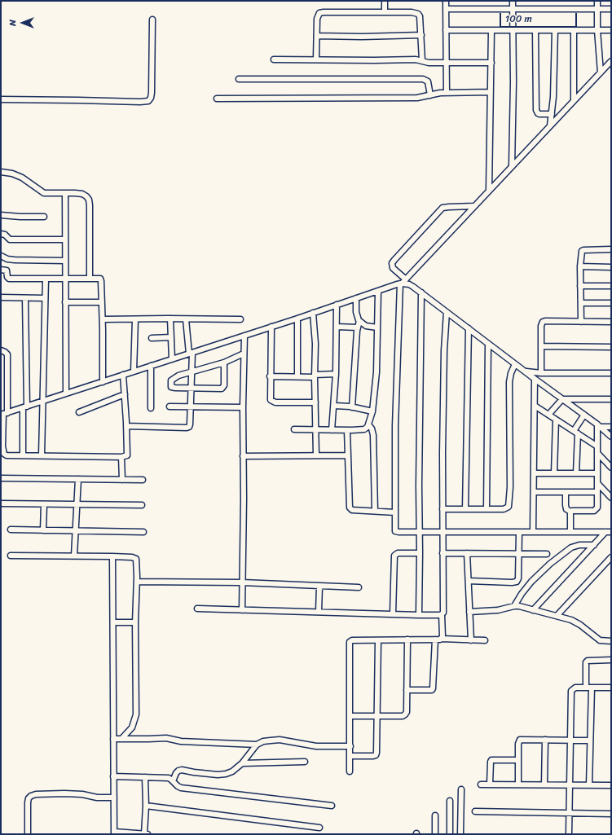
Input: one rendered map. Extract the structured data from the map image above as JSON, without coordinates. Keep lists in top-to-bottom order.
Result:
{
  "scale_bar": "100 m",
  "north": "left"
}
